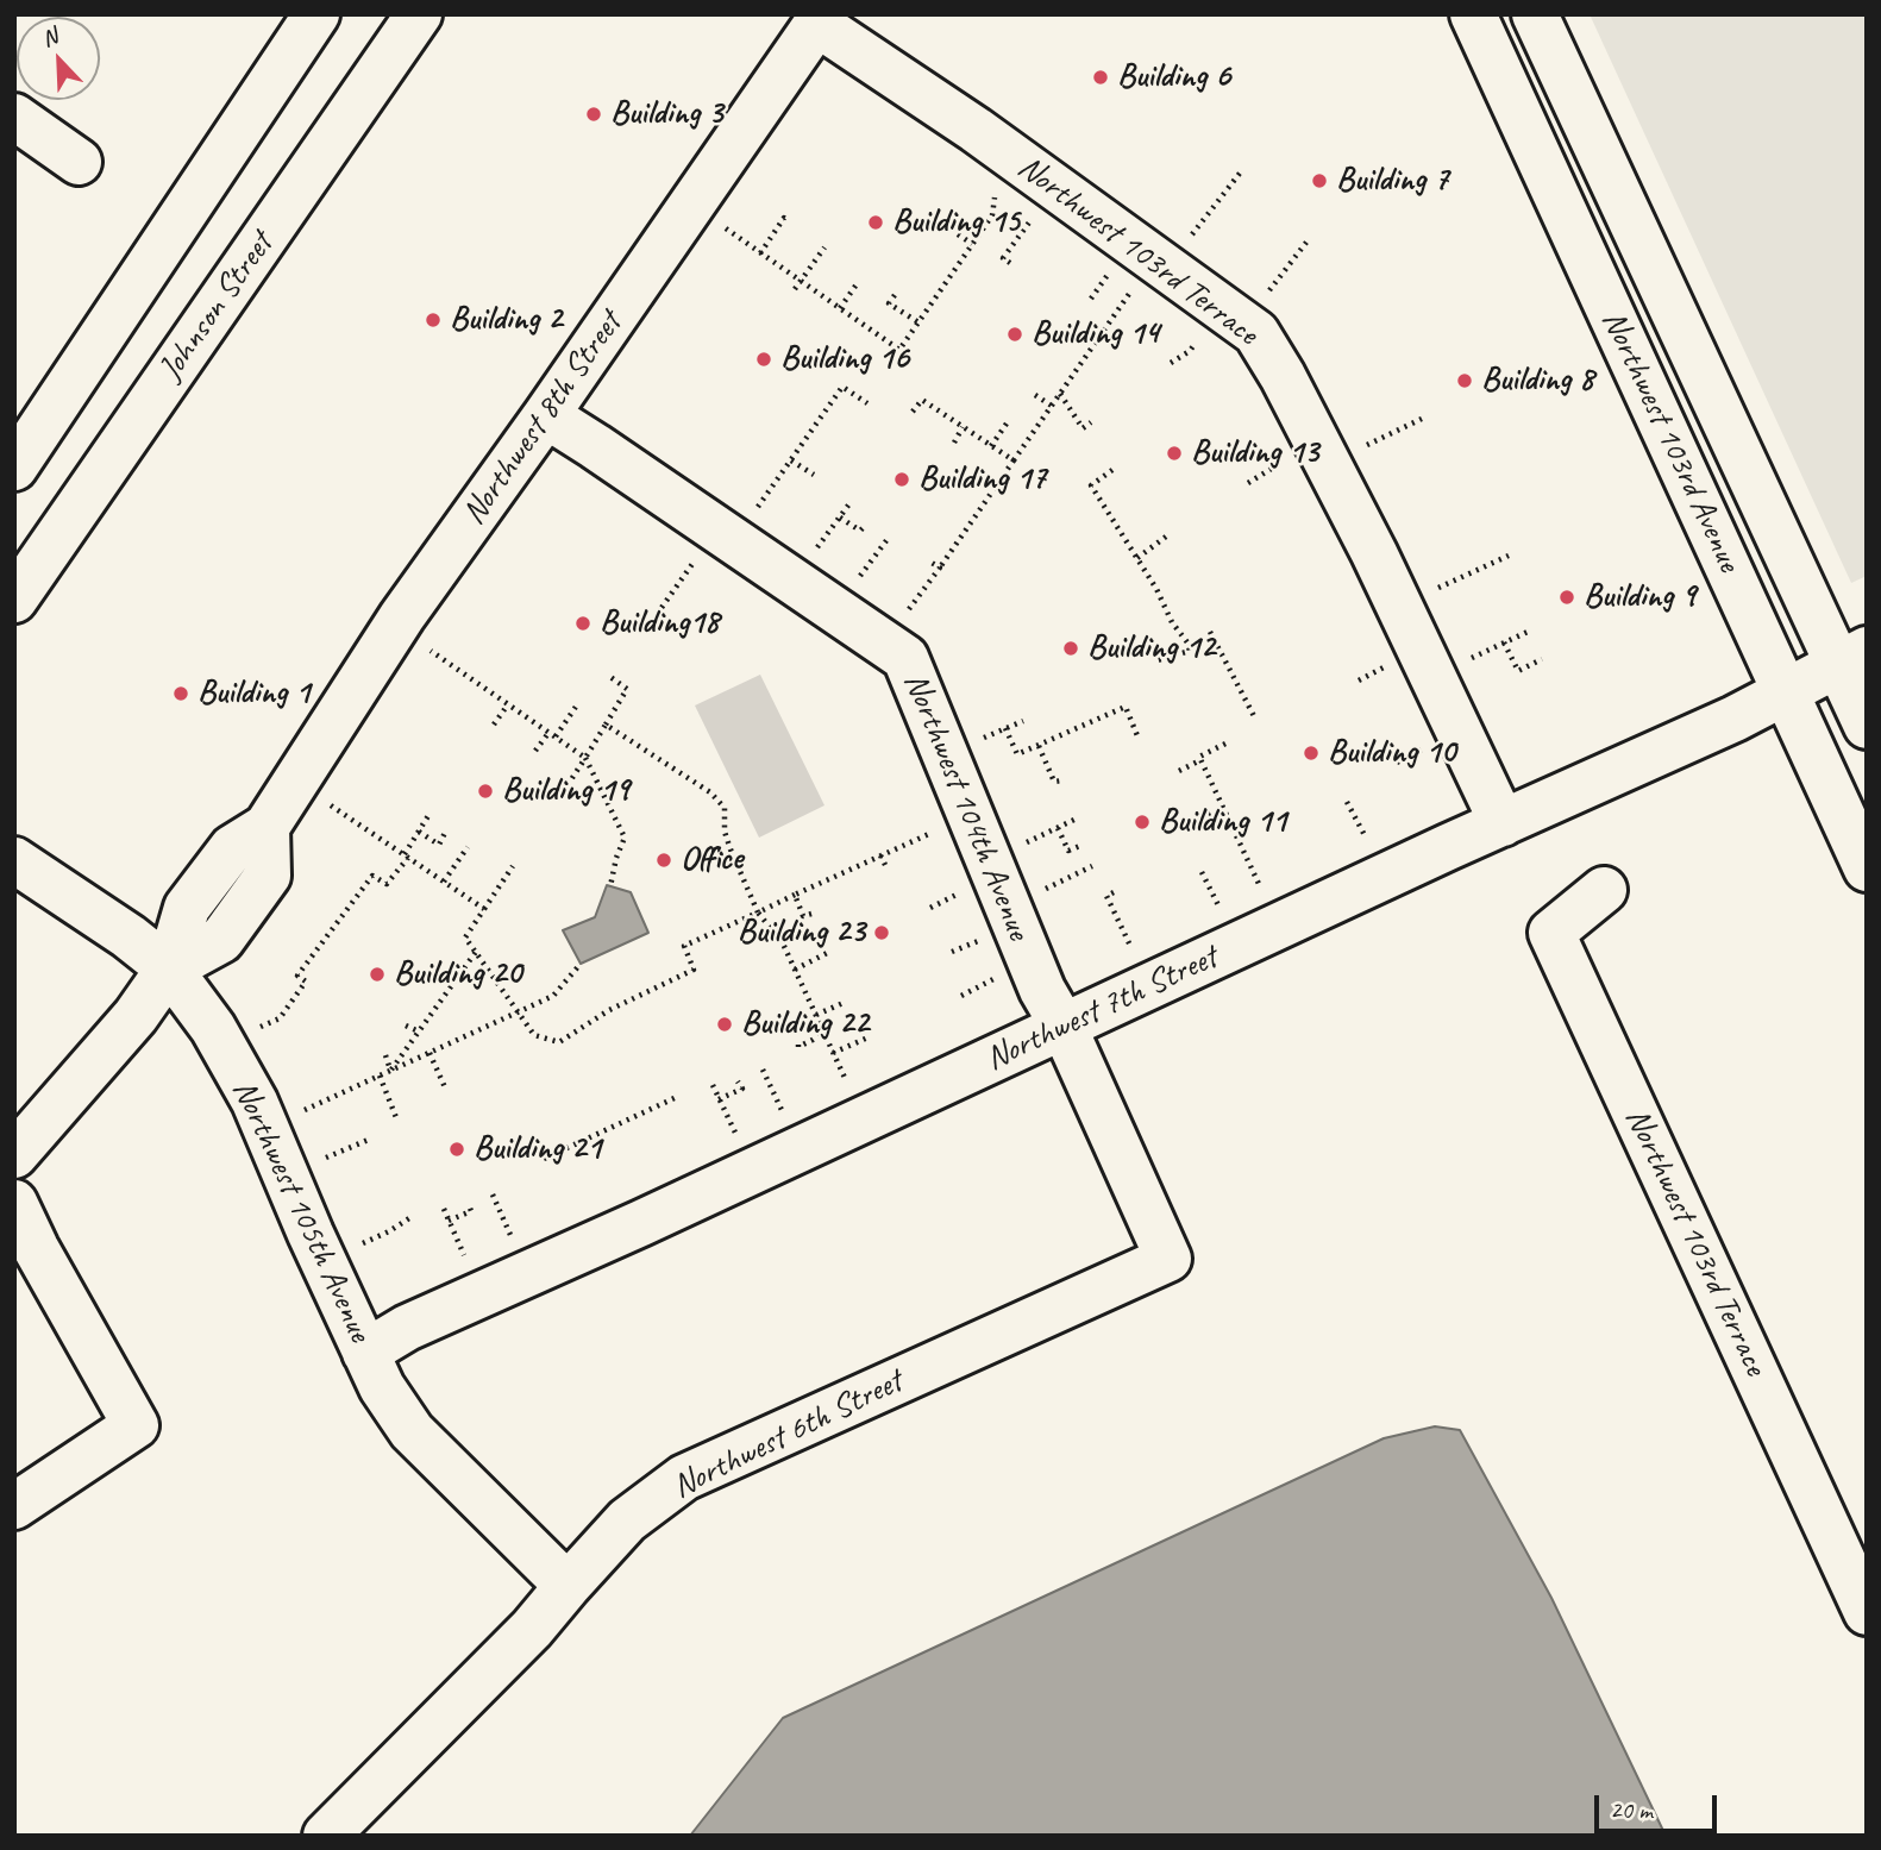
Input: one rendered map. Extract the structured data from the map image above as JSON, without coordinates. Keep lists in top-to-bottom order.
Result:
{
  "streets": {
    "street": [
      "Northwest 103rd Terrace",
      "Johnson Street",
      "Northwest 8th Street",
      "Northwest 103rd Avenue",
      "Northwest 104th Avenue",
      "Northwest 7th Street",
      "Northwest 105th Avenue",
      "Northwest 6th Street"
    ]
  },
  "crossings": [
    ["Northwest 103rd Terrace", "Northwest 8th Street"],
    ["Northwest 103rd Terrace", "Northwest 7th Street"],
    ["Northwest 8th Street", "Northwest 104th Avenue"],
    ["Northwest 8th Street", "Northwest 105th Avenue"],
    ["Northwest 103rd Avenue", "Northwest 7th Street"],
    ["Northwest 104th Avenue", "Northwest 7th Street"],
    ["Northwest 104th Avenue", "Northwest 6th Street"],
    ["Northwest 7th Street", "Northwest 105th Avenue"],
    ["Northwest 105th Avenue", "Northwest 6th Street"]
  ],
  "places": [
    "Building 6",
    "Building 3",
    "Building 7",
    "Building 15",
    "Building 2",
    "Building 14",
    "Building 16",
    "Building 8",
    "Building 13",
    "Building 17",
    "Building 9",
    "Building18",
    "Building 12",
    "Building 1",
    "Building 10",
    "Building 19",
    "Building 11",
    "Office",
    "Building 23",
    "Building 20",
    "Building 22",
    "Building 21"
  ],
  "scale_bar": "20 m",
  "north": "top left"
}
